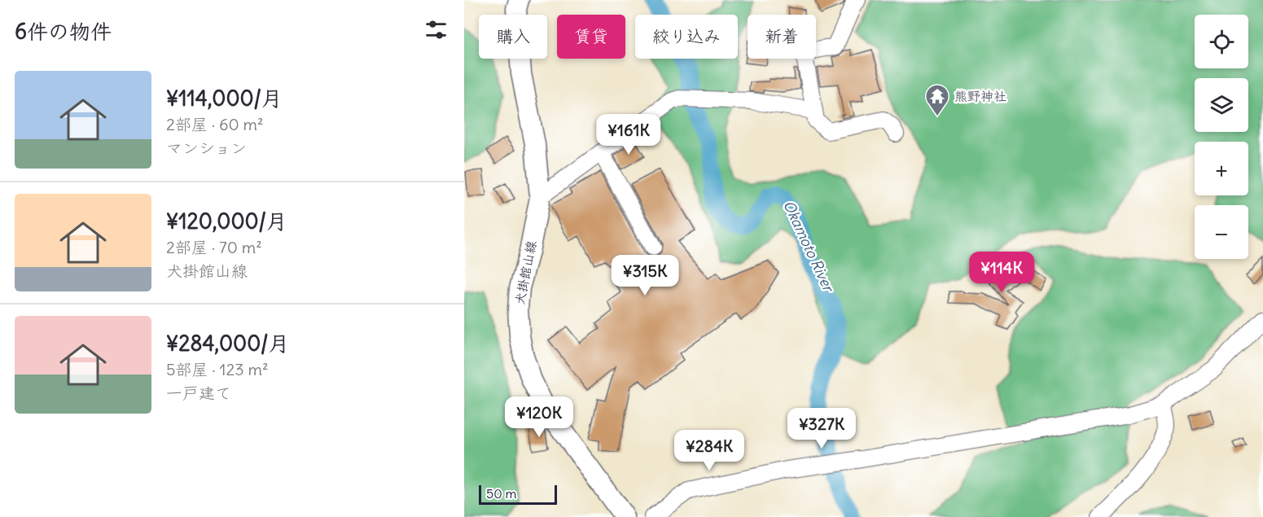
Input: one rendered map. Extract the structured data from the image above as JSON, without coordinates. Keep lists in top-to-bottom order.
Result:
{
  "streets": {
    "main road": ["犬掛館山線"]
  },
  "water": ["Okamoto River"],
  "places": {
    "temple": ["熊野神社"]
  },
  "scale_bar": "50 m",
  "page": {
    "heading": "6件の物件",
    "map_buttons": ["+", "−"],
    "chip": [
      "購入",
      "賃貸",
      "絞り込み",
      "新着"
    ],
    "list": [
      {
        "name": "¥114,000/月",
        "note": "2部屋 · 60 m² · マンション"
      },
      {
        "name": "¥120,000/月",
        "note": "2部屋 · 70 m² · 犬掛館山線"
      },
      {
        "name": "¥284,000/月",
        "note": "5部屋 · 123 m² · 一戸建て"
      }
    ],
    "price": [
      "¥161K",
      "¥114K",
      "¥315K",
      "¥120K",
      "¥327K",
      "¥284K"
    ],
    "scale": "50 m"
  }
}
